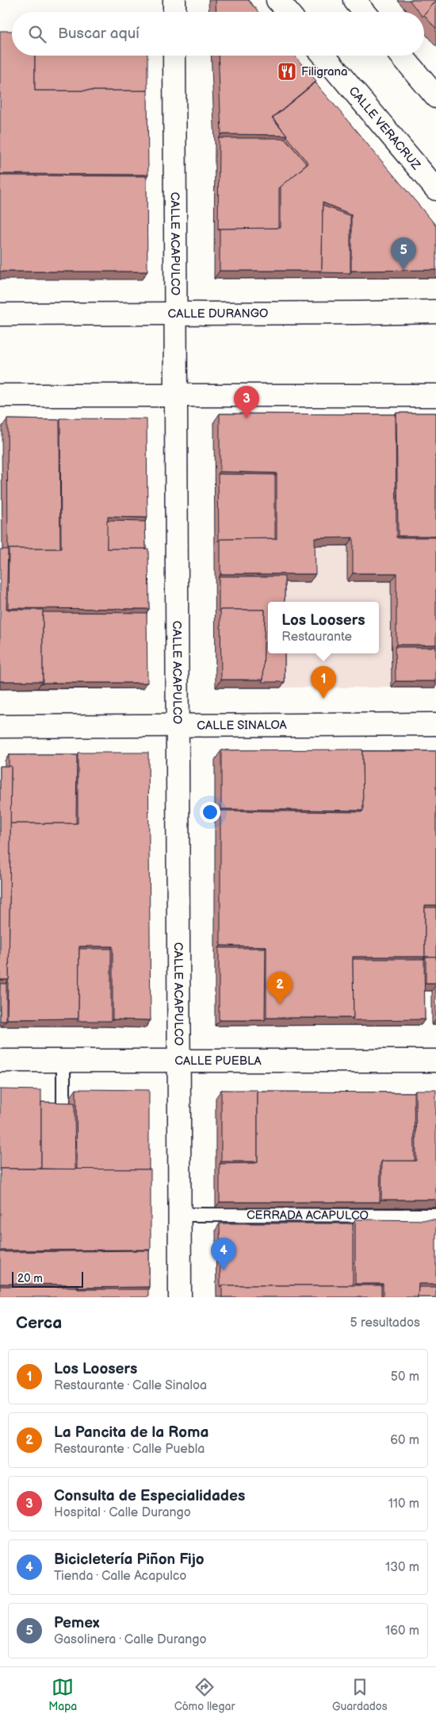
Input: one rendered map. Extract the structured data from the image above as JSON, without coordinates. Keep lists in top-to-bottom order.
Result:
{
  "streets": {
    "street": [
      "CALLE VERACRUZ",
      "CALLE ACAPULCO",
      "CALLE DURANGO",
      "CALLE SINALOA",
      "CALLE PUEBLA"
    ],
    "lane": ["CERRADA ACAPULCO"]
  },
  "crossings": [
    ["CALLE ACAPULCO", "CALLE DURANGO"],
    ["CALLE ACAPULCO", "CALLE SINALOA"],
    ["CALLE ACAPULCO", "CALLE PUEBLA"],
    ["CALLE ACAPULCO", "CERRADA ACAPULCO"]
  ],
  "places": {
    "restaurant": ["Filigrana"]
  },
  "scale_bar": "20 m",
  "page": {
    "search": "Buscar aquí",
    "pins": [
      "5",
      "3",
      "1",
      "2",
      "4"
    ],
    "popup": ["Los Loosers", "Restaurante"],
    "scale": "20 m",
    "heading": ["Cerca", "5 resultados"],
    "list": [
      {
        "mark": "1",
        "name": "Los Loosers",
        "note": "Restaurante · Calle Sinaloa",
        "value": "50 m"
      },
      {
        "mark": "2",
        "name": "La Pancita de la Roma",
        "note": "Restaurante · Calle Puebla",
        "value": "60 m"
      },
      {
        "mark": "3",
        "name": "Consulta de Especialidades",
        "note": "Hospital · Calle Durango",
        "value": "110 m"
      },
      {
        "mark": "4",
        "name": "Bicicletería Piñon Fijo",
        "note": "Tienda · Calle Acapulco",
        "value": "130 m"
      },
      {
        "mark": "5",
        "name": "Pemex",
        "note": "Gasolinera · Calle Durango",
        "value": "160 m"
      }
    ],
    "nav": ["Mapa", "Cómo llegar", "Guardados"]
  }
}
